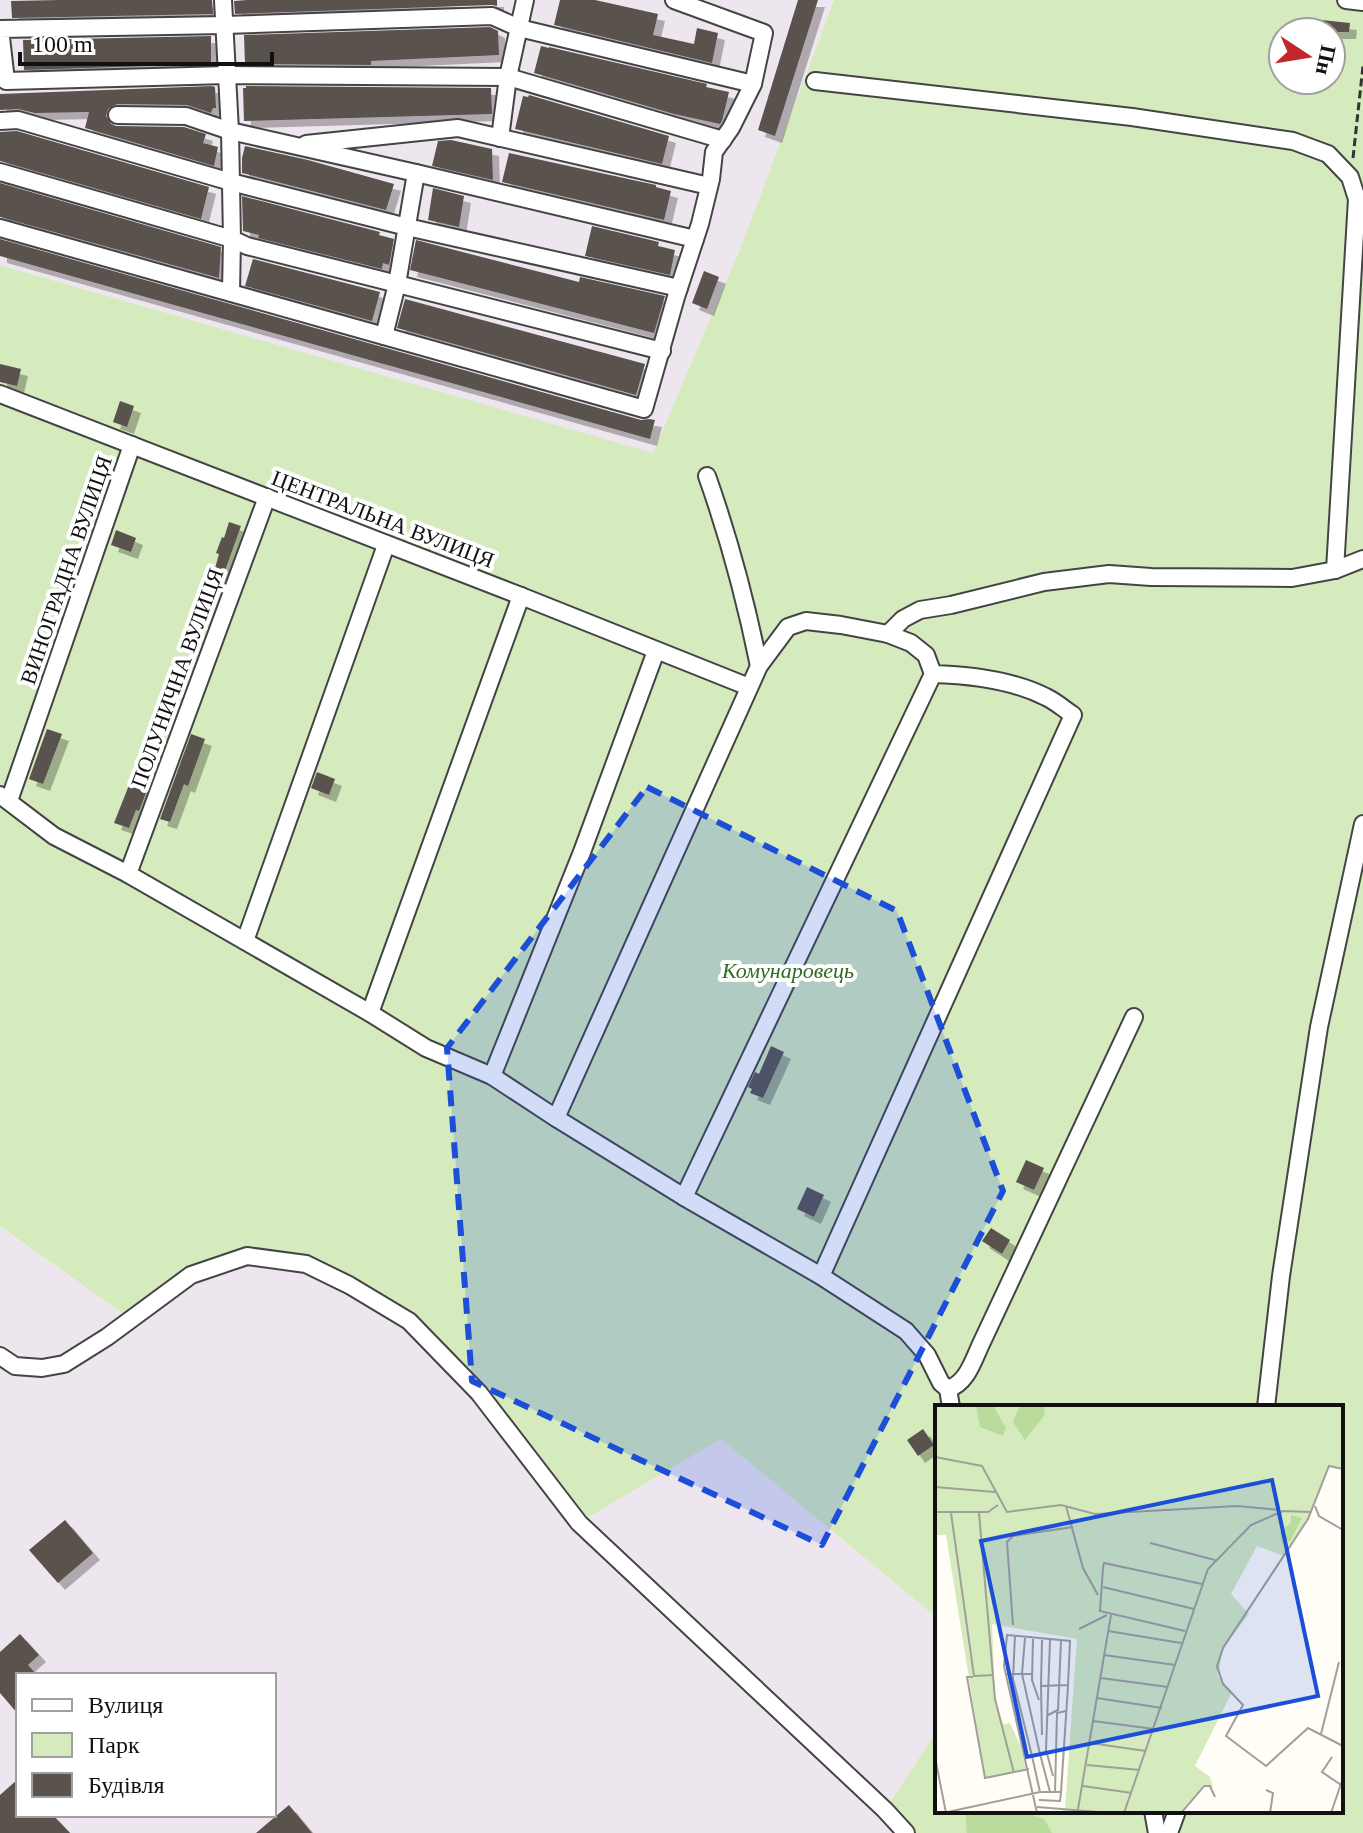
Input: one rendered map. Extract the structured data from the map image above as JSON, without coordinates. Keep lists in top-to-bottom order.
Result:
{
  "streets": {
    "lane": ["ЦЕНТРАЛЬНА ВУЛИЦЯ", "ВИНОГРАДНА ВУЛИЦЯ", "ПОЛУНИЧНА ВУЛИЦЯ"]
  },
  "crossings": [
    ["ЦЕНТРАЛЬНА ВУЛИЦЯ", "ВИНОГРАДНА ВУЛИЦЯ"],
    ["ЦЕНТРАЛЬНА ВУЛИЦЯ", "ПОЛУНИЧНА ВУЛИЦЯ"]
  ],
  "parks": ["Комунаровець"],
  "legend": ["Вулиця", "Парк", "Будівля"],
  "scale_bar": "100 m",
  "north": "right"
}
